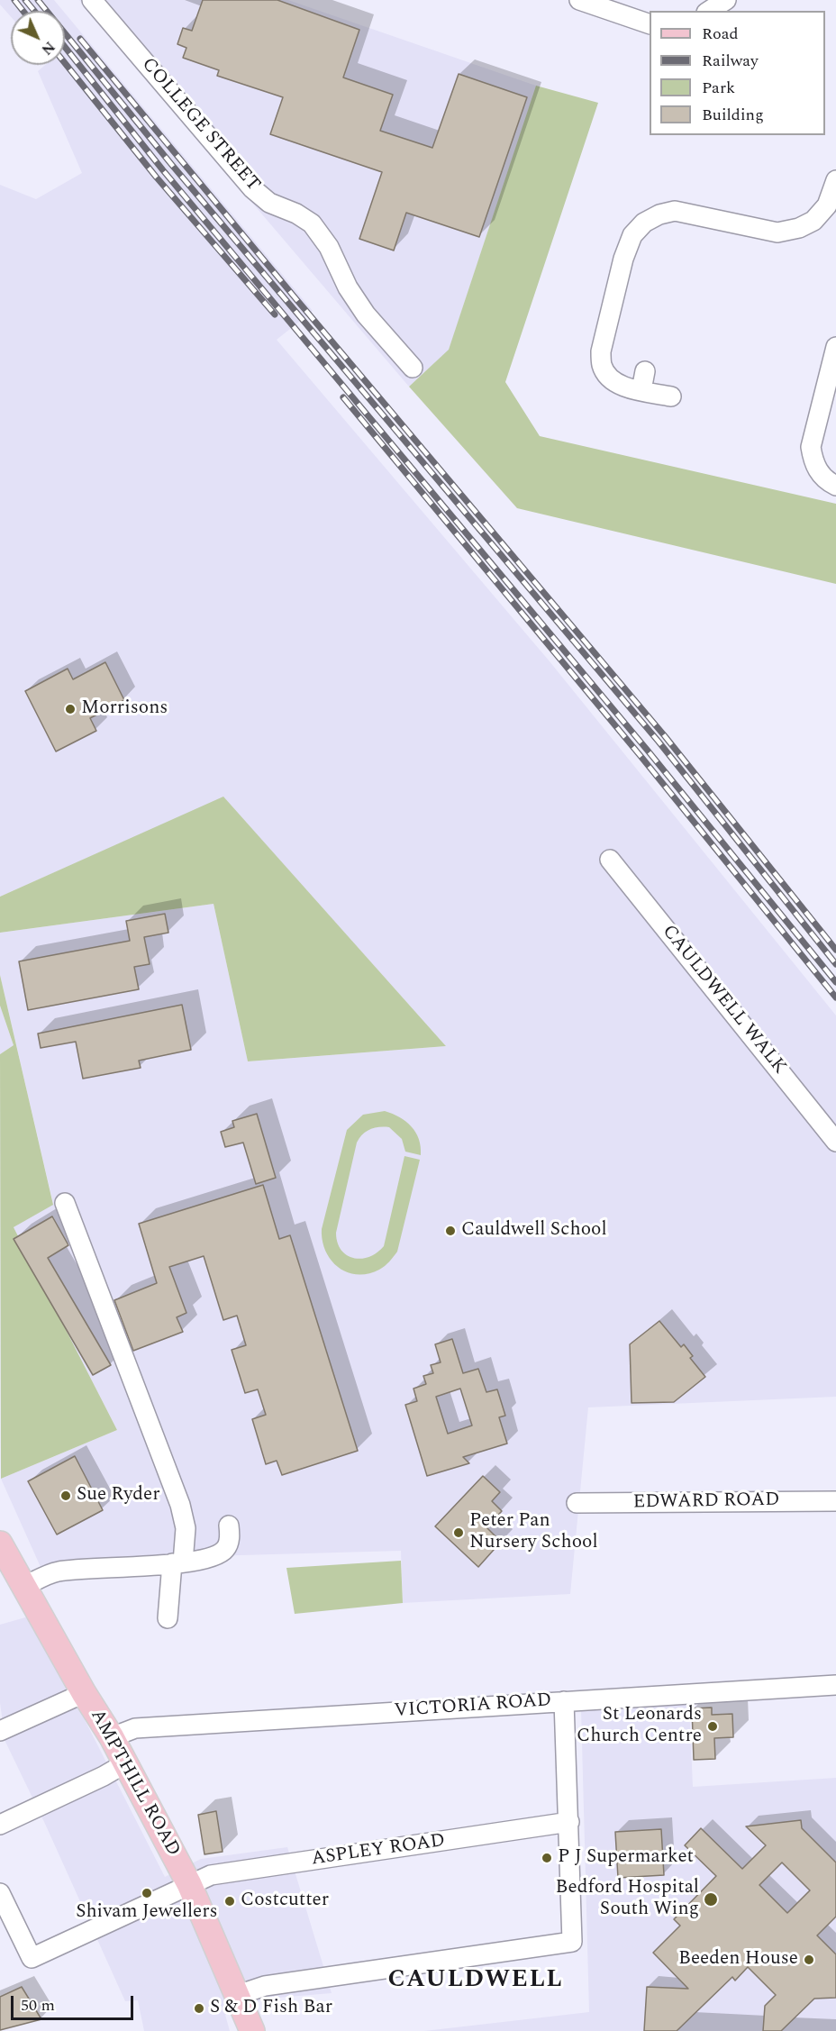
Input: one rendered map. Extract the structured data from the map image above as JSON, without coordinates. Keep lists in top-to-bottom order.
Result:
{
  "streets": {
    "main road": ["AMPTHILL ROAD"],
    "street": [
      "COLLEGE STREET",
      "CAULDWELL WALK",
      "EDWARD ROAD",
      "VICTORIA ROAD",
      "ASPLEY ROAD"
    ]
  },
  "crossings": [
    ["VICTORIA ROAD", "AMPTHILL ROAD"],
    ["AMPTHILL ROAD", "ASPLEY ROAD"]
  ],
  "districts": ["CAULDWELL"],
  "places": [
    "Morrisons",
    "Cauldwell School",
    "Sue Ryder",
    "Peter Pan Nursery School",
    "St Leonards Church Centre",
    "P J Supermarket",
    "Shivam Jewellers",
    "Bedford Hospital South Wing",
    "Costcutter",
    "Beeden House",
    "S & D Fish Bar"
  ],
  "legend": [
    "Road",
    "Railway",
    "Park",
    "Building"
  ],
  "scale_bar": "50 m",
  "north": "bottom right"
}
